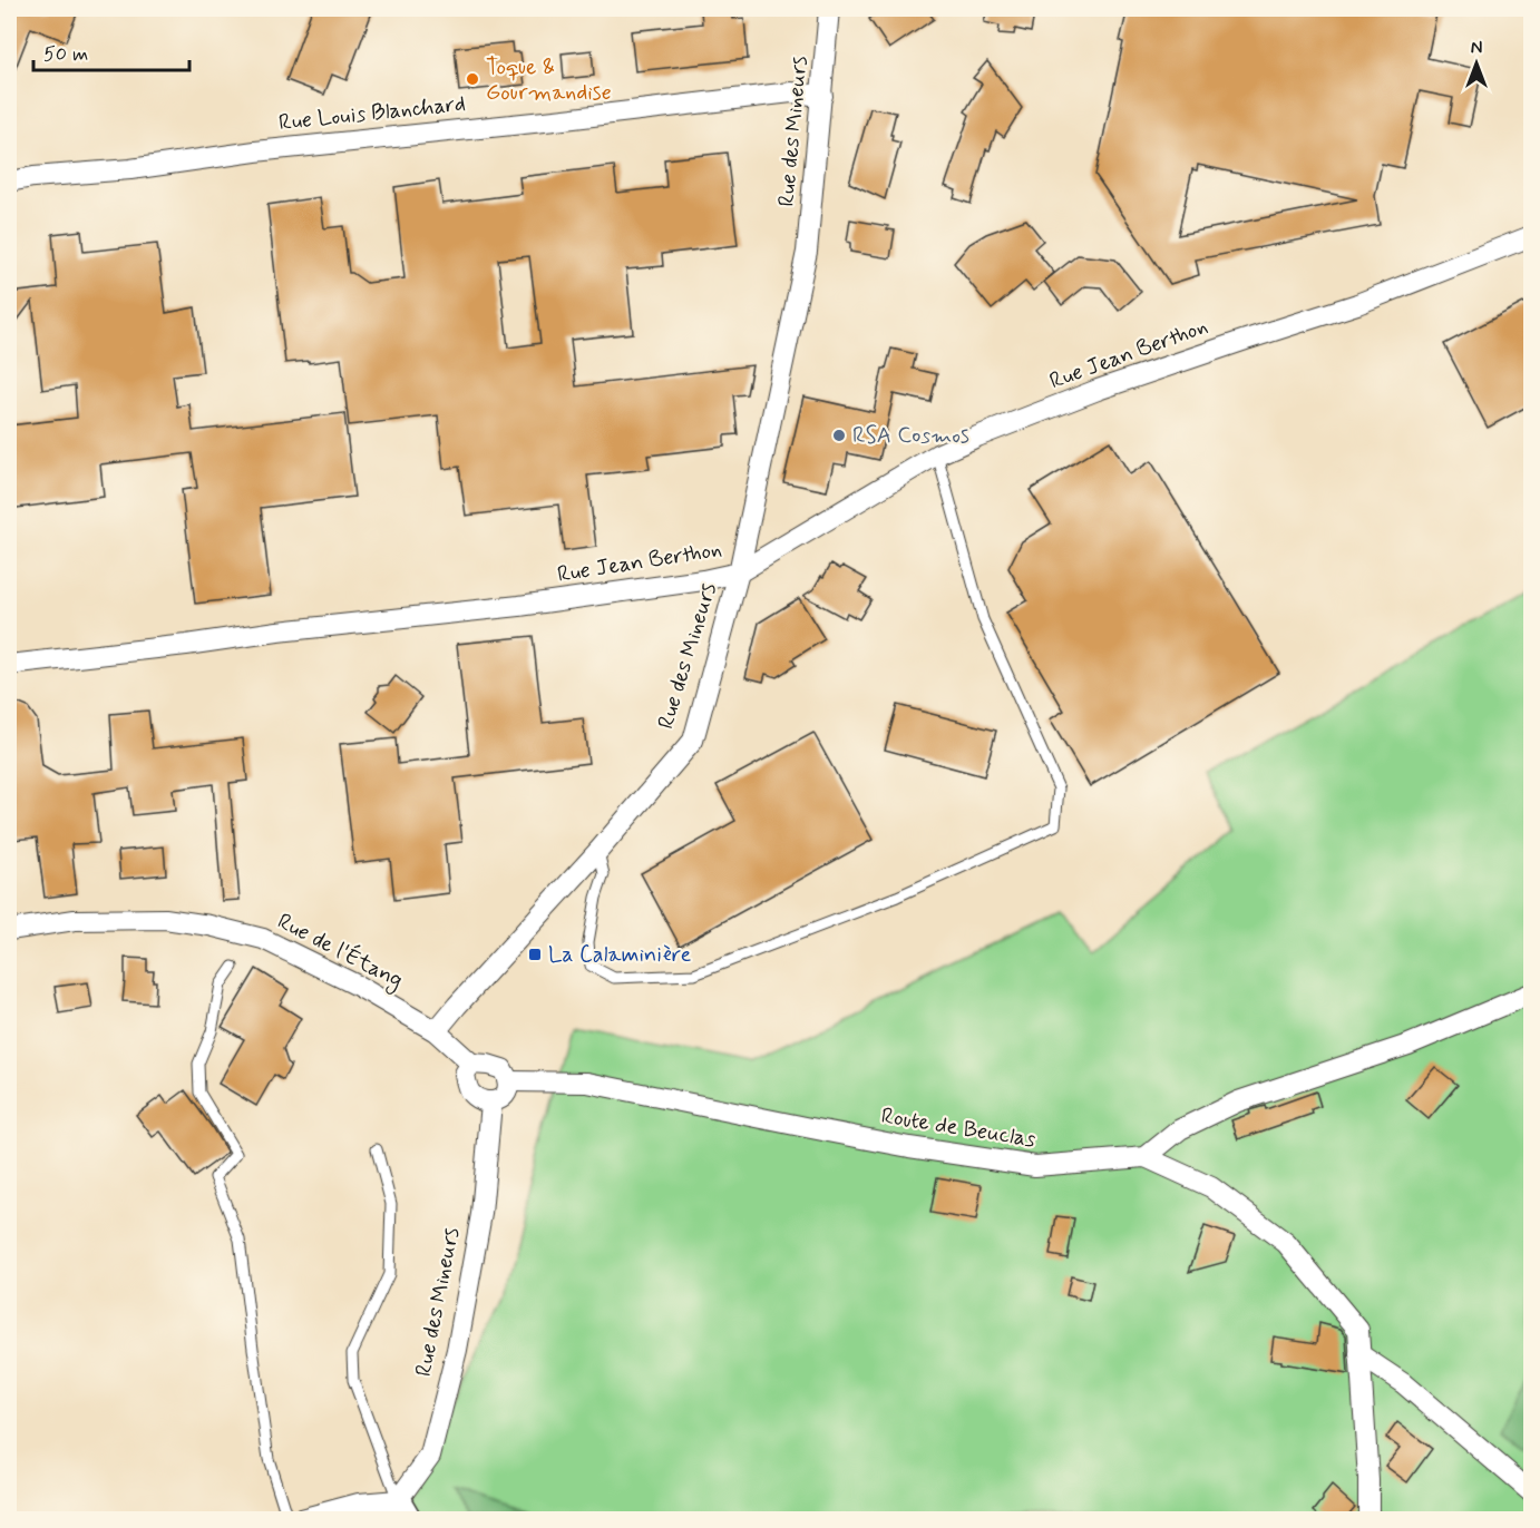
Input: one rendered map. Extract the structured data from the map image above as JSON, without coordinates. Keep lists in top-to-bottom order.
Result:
{
  "streets": {
    "street": [
      "Rue Louis Blanchard",
      "Rue des Mineurs",
      "Rue Jean Berthon",
      "Rue de l'Étang",
      "Route de Beuclas"
    ]
  },
  "crossings": [
    ["Rue Louis Blanchard", "Rue des Mineurs"],
    ["Rue des Mineurs", "Rue Jean Berthon"],
    ["Rue des Mineurs", "Rue de l'Étang"],
    ["Rue des Mineurs", "Route de Beuclas"],
    ["Rue de l'Étang", "Route de Beuclas"]
  ],
  "places": {
    "other": ["Toque & Gourmandise", "RSA Cosmos"],
    "transit": ["La Calaminière"]
  },
  "scale_bar": "50 m",
  "north": "top"
}
